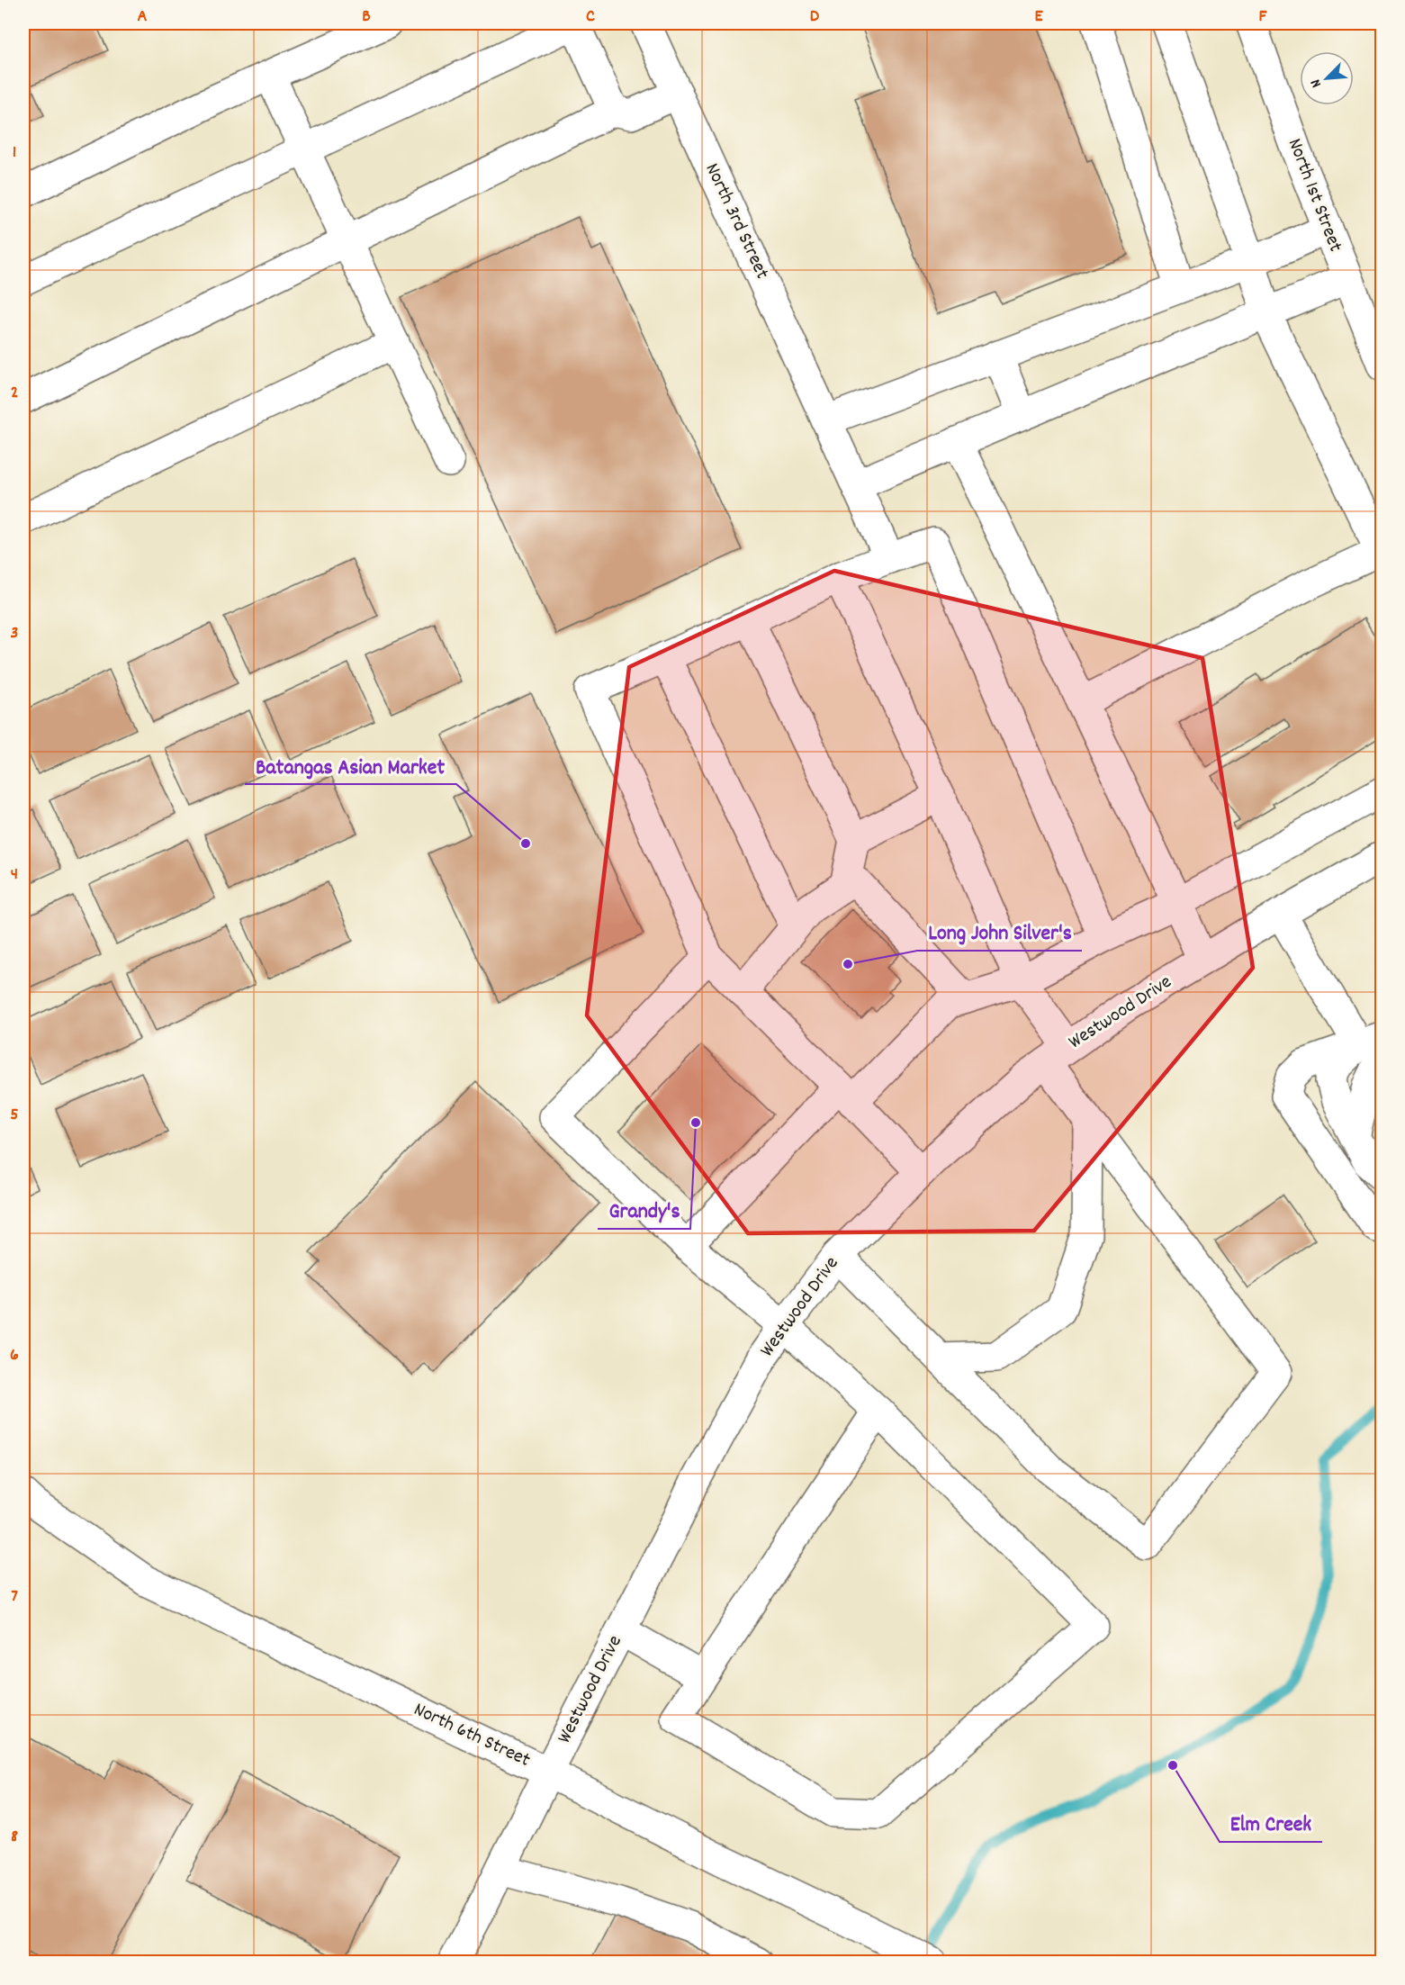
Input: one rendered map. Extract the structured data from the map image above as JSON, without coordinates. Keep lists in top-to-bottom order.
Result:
{
  "streets": {
    "street": [
      "North 1st Street",
      "North 3rd Street",
      "Westwood Drive",
      "North 6th Street"
    ]
  },
  "crossings": [
    ["Westwood Drive", "North 6th Street"]
  ],
  "places": [
    "Batangas Asian Market",
    "Long John Silver's",
    "Grandy's",
    "Elm Creek"
  ],
  "north": "bottom left",
  "grid": {
    "columns": [
      "A",
      "B",
      "C",
      "D",
      "E",
      "F"
    ],
    "rows": [
      "1",
      "2",
      "3",
      "4",
      "5",
      "6",
      "7",
      "8"
    ]
  }
}
